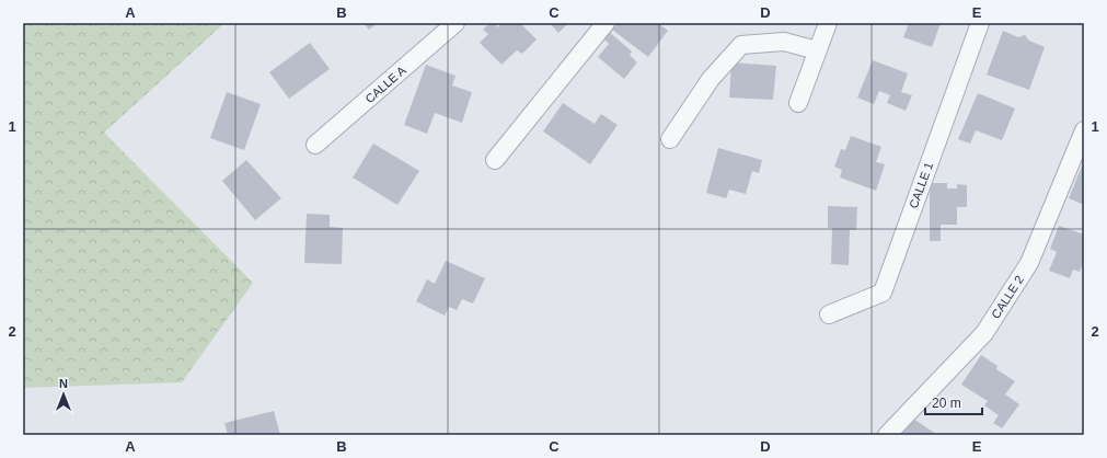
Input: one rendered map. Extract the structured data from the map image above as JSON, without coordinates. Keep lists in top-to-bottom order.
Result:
{
  "streets": {
    "street": ["CALLE A", "CALLE 1", "CALLE 2"]
  },
  "scale_bar": "20 m",
  "north": "top",
  "grid": {
    "columns": [
      "A",
      "B",
      "C",
      "D",
      "E"
    ],
    "rows": ["1", "2"]
  }
}
